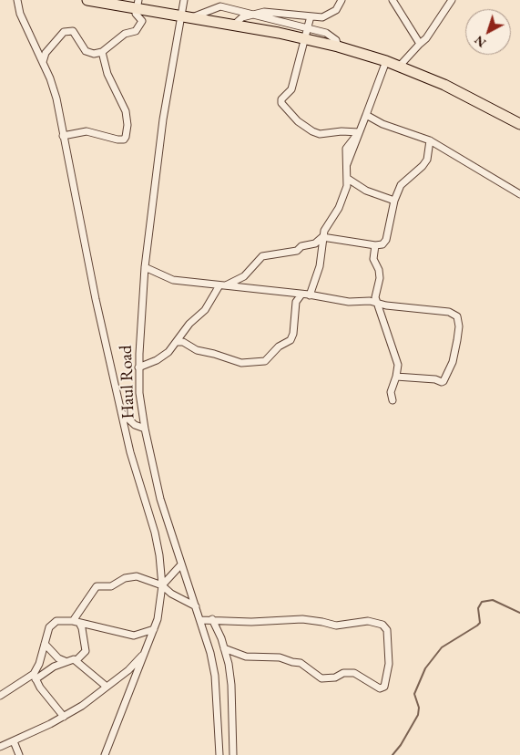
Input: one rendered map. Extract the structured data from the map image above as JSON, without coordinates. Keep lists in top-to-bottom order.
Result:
{
  "streets": {
    "street": ["Haul Road"]
  },
  "north": "bottom left"
}
